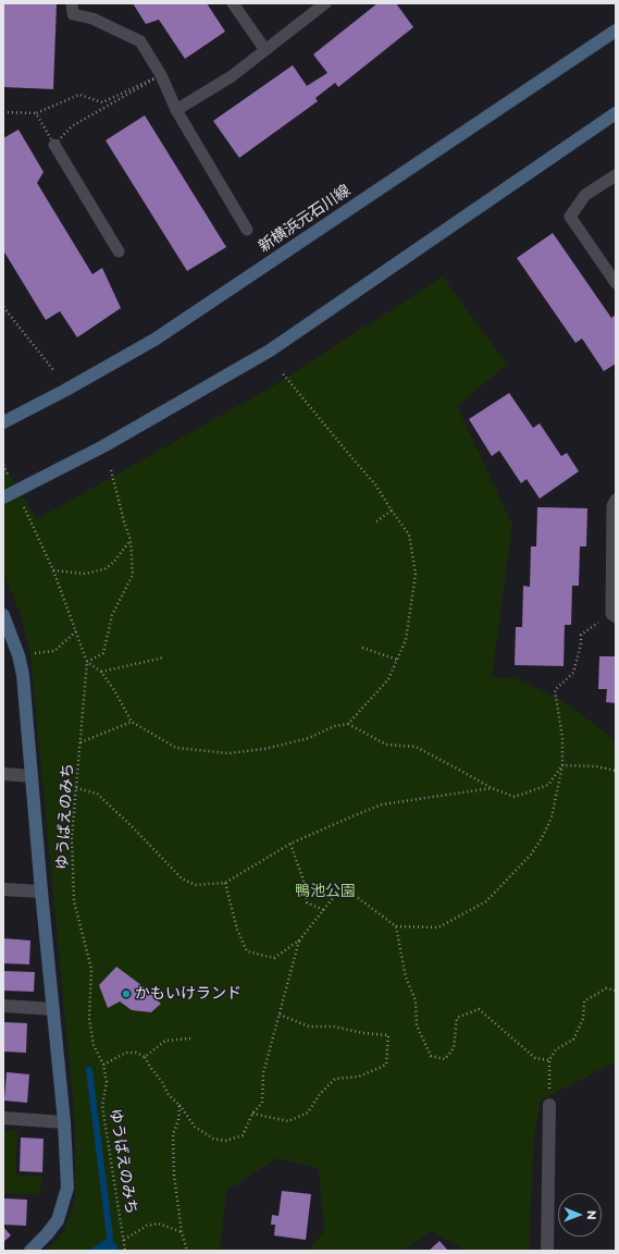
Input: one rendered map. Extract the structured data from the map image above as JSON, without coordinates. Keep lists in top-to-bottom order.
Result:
{
  "streets": {
    "street": ["新横浜元石川線"],
    "path": ["ゆうばえのみち"]
  },
  "parks": ["鴨池公園"],
  "places": ["かもいけランド"],
  "north": "right"
}
